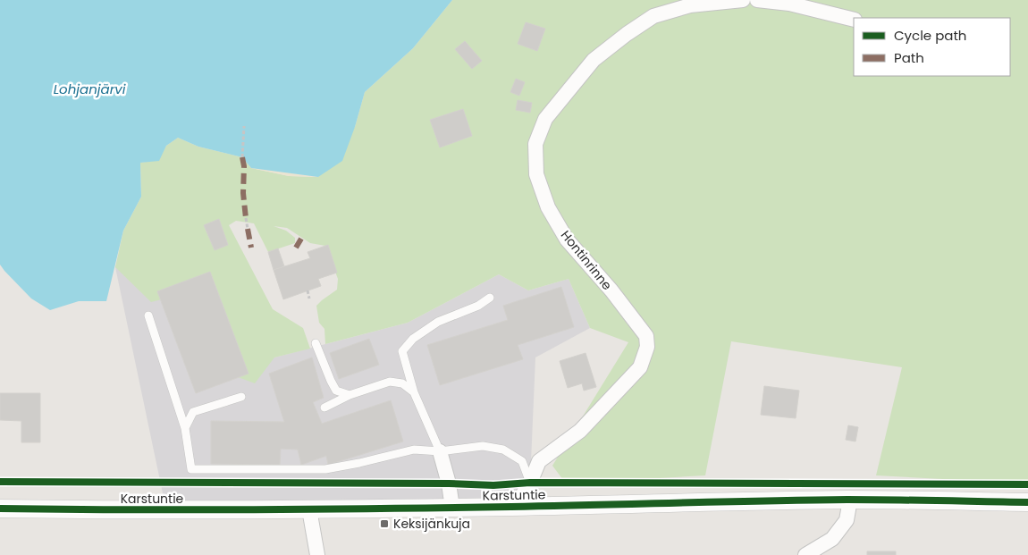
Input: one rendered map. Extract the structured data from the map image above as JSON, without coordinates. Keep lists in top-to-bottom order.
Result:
{
  "streets": {
    "street": ["Hontinrinne", "Karstuntie"]
  },
  "crossings": [
    ["Hontinrinne", "Karstuntie"]
  ],
  "water": ["Lohjanjärvi"],
  "places": {
    "transit": ["Keksijänkuja"]
  },
  "legend": ["Cycle path", "Path"]
}
